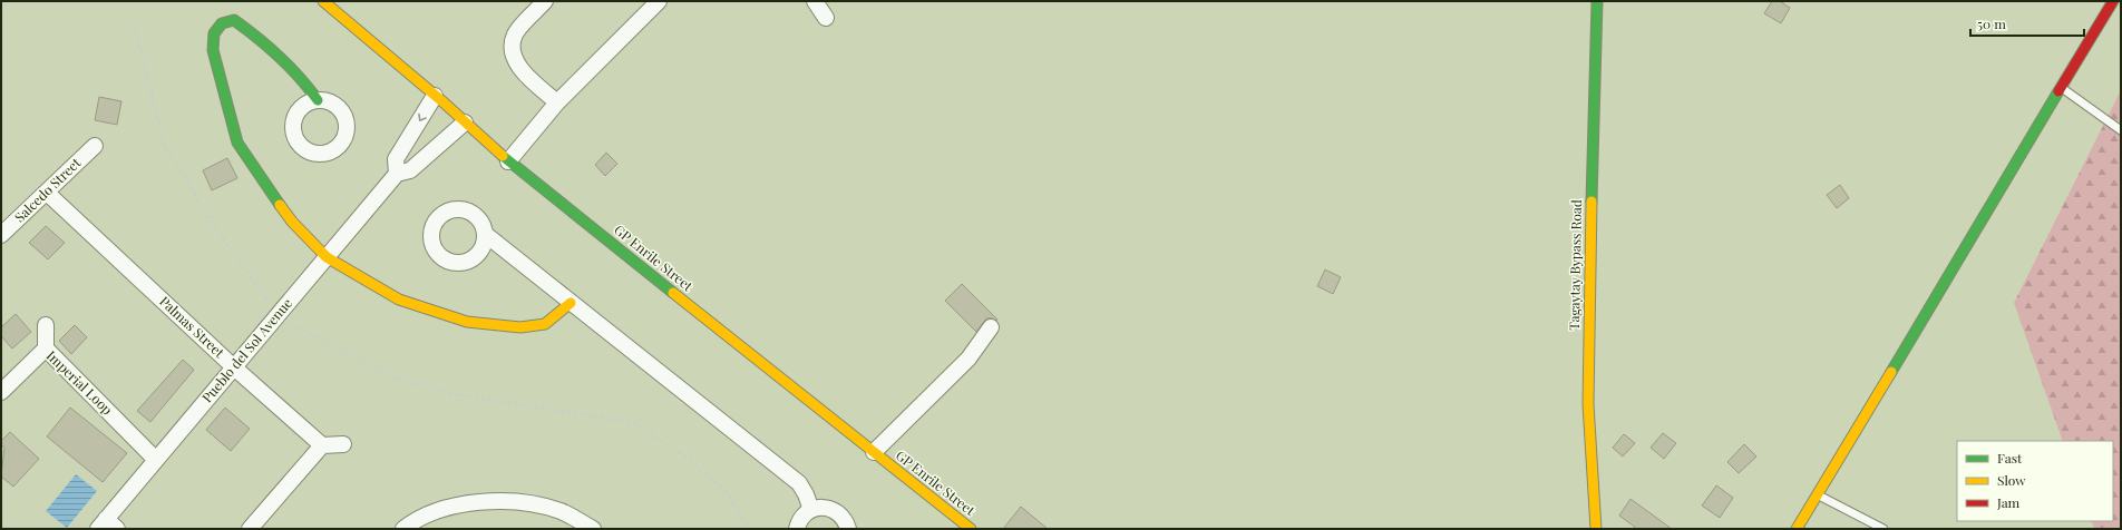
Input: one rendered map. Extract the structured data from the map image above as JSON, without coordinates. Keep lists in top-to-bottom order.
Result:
{
  "streets": {
    "street": [
      "Salcedo Street",
      "GP Enrile Street",
      "Tagaytay Bypass Road",
      "Palmas Street",
      "Pueblo del Sol Avenue",
      "Imperial Loop"
    ]
  },
  "crossings": [
    ["Salcedo Street", "Palmas Street"],
    ["GP Enrile Street", "Pueblo del Sol Avenue"],
    ["Palmas Street", "Pueblo del Sol Avenue"],
    ["Pueblo del Sol Avenue", "Imperial Loop"]
  ],
  "legend": ["Fast", "Slow", "Jam"],
  "scale_bar": "50 m"
}
